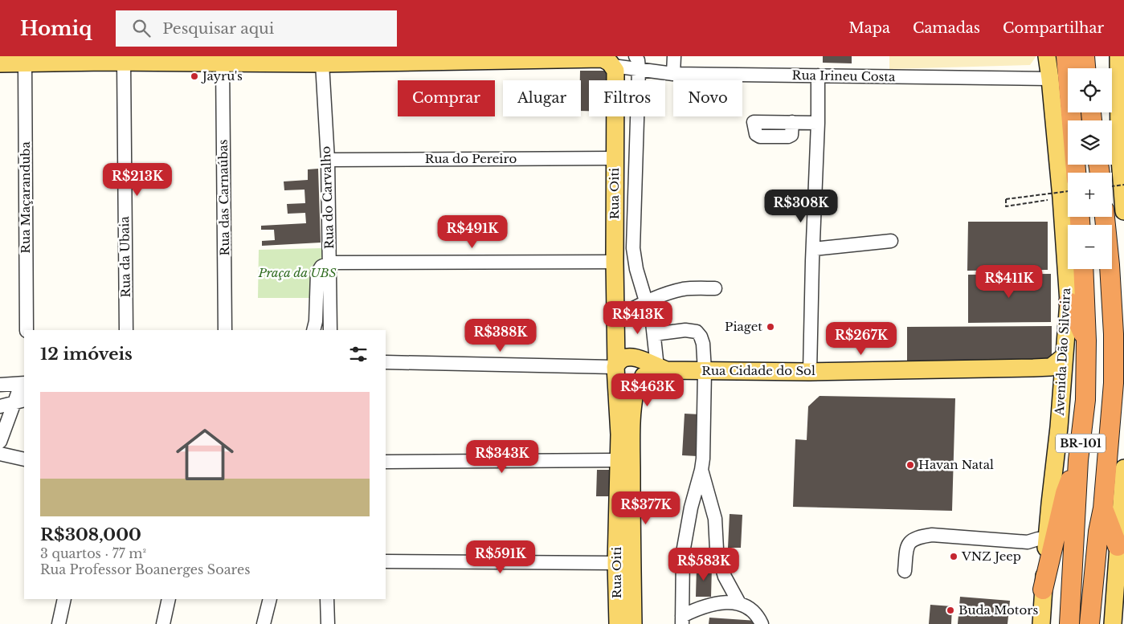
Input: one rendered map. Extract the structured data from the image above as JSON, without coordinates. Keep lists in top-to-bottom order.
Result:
{
  "streets": {
    "highway": ["BR-101"],
    "main road": ["Rua Oiti", "Avenida Dão Silveira", "Rua Cidade do Sol"],
    "street": [
      "Rua Irineu Costa",
      "Rua do Pereiro",
      "Rua Maçaranduba",
      "Rua das Carnaúbas",
      "Rua do Carvalho",
      "Rua da Ubaia"
    ]
  },
  "crossings": [
    ["Rua Irineu Costa", "Rua Oiti"],
    ["Rua Irineu Costa", "Avenida Dão Silveira"],
    ["Rua do Pereiro", "Rua Oiti"],
    ["Rua do Pereiro", "Rua do Carvalho"],
    ["Rua Oiti", "Rua Cidade do Sol"],
    ["Avenida Dão Silveira", "Rua Cidade do Sol"]
  ],
  "parks": ["Praça da UBS"],
  "places": [
    "Jayru's",
    "Piaget",
    "Havan Natal",
    "VNZ Jeep",
    "Buda Motors"
  ],
  "page": {
    "header": "Homiq",
    "search": "Pesquisar aqui",
    "nav": ["Mapa", "Camadas", "Compartilhar"],
    "map_buttons": ["+", "−"],
    "chip": [
      "Comprar",
      "Alugar",
      "Filtros",
      "Novo"
    ],
    "price": [
      "R$213K",
      "R$308K",
      "R$491K",
      "R$411K",
      "R$413K",
      "R$388K",
      "R$267K",
      "R$463K",
      "R$343K",
      "R$377K",
      "R$591K",
      "R$583K"
    ],
    "heading": "12 imóveis",
    "list": [
      {
        "name": "R$308,000",
        "note": "3 quartos · 77 m² · Rua Professor Boanerges Soares"
      }
    ]
  }
}
